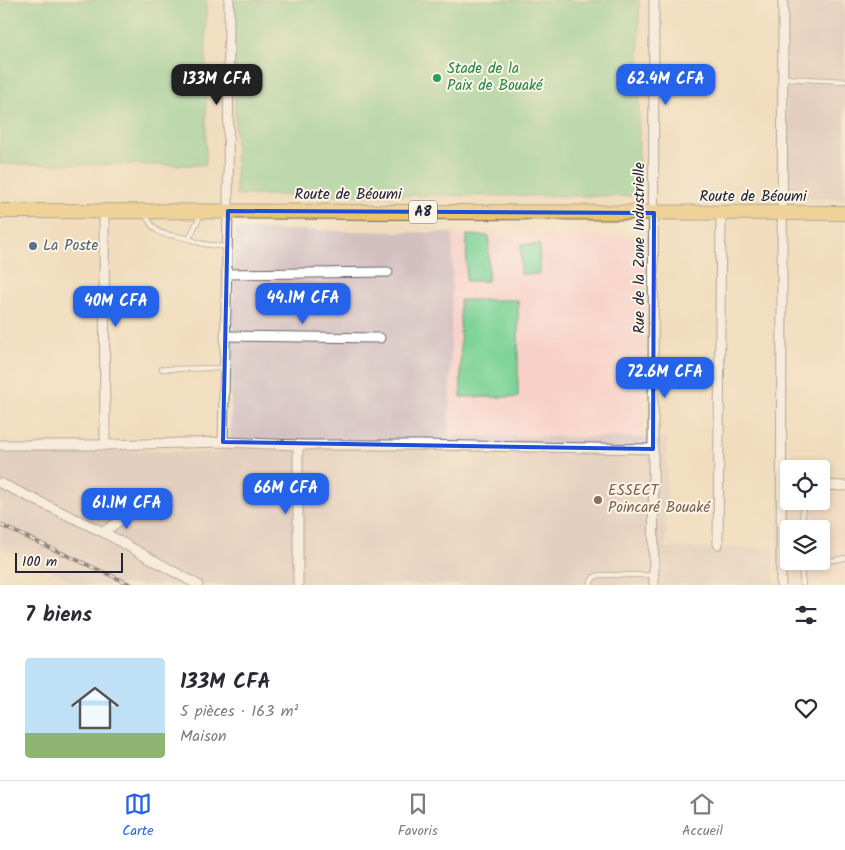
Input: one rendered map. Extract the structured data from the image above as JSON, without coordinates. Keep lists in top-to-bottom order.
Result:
{
  "streets": {
    "main road": ["Route de Béoumi", "A8"],
    "street": ["Rue de la Zone Industrielle"]
  },
  "crossings": [
    ["Route de Béoumi", "Rue de la Zone Industrielle"]
  ],
  "places": ["Stade de la Paix de Bouaké", "La Poste", "ESSECT Poincaré Bouaké"],
  "scale_bar": "100 m",
  "page": {
    "price": [
      "133M CFA",
      "62.4M CFA",
      "44.1M CFA",
      "40M CFA",
      "72.6M CFA",
      "66M CFA",
      "61.1M CFA"
    ],
    "scale": "100 m",
    "heading": "7 biens",
    "list": [
      {
        "name": "133M CFA",
        "note": "5 pièces · 163 m² · Maison"
      }
    ],
    "tabs": ["Carte", "Favoris", "Accueil"]
  }
}
